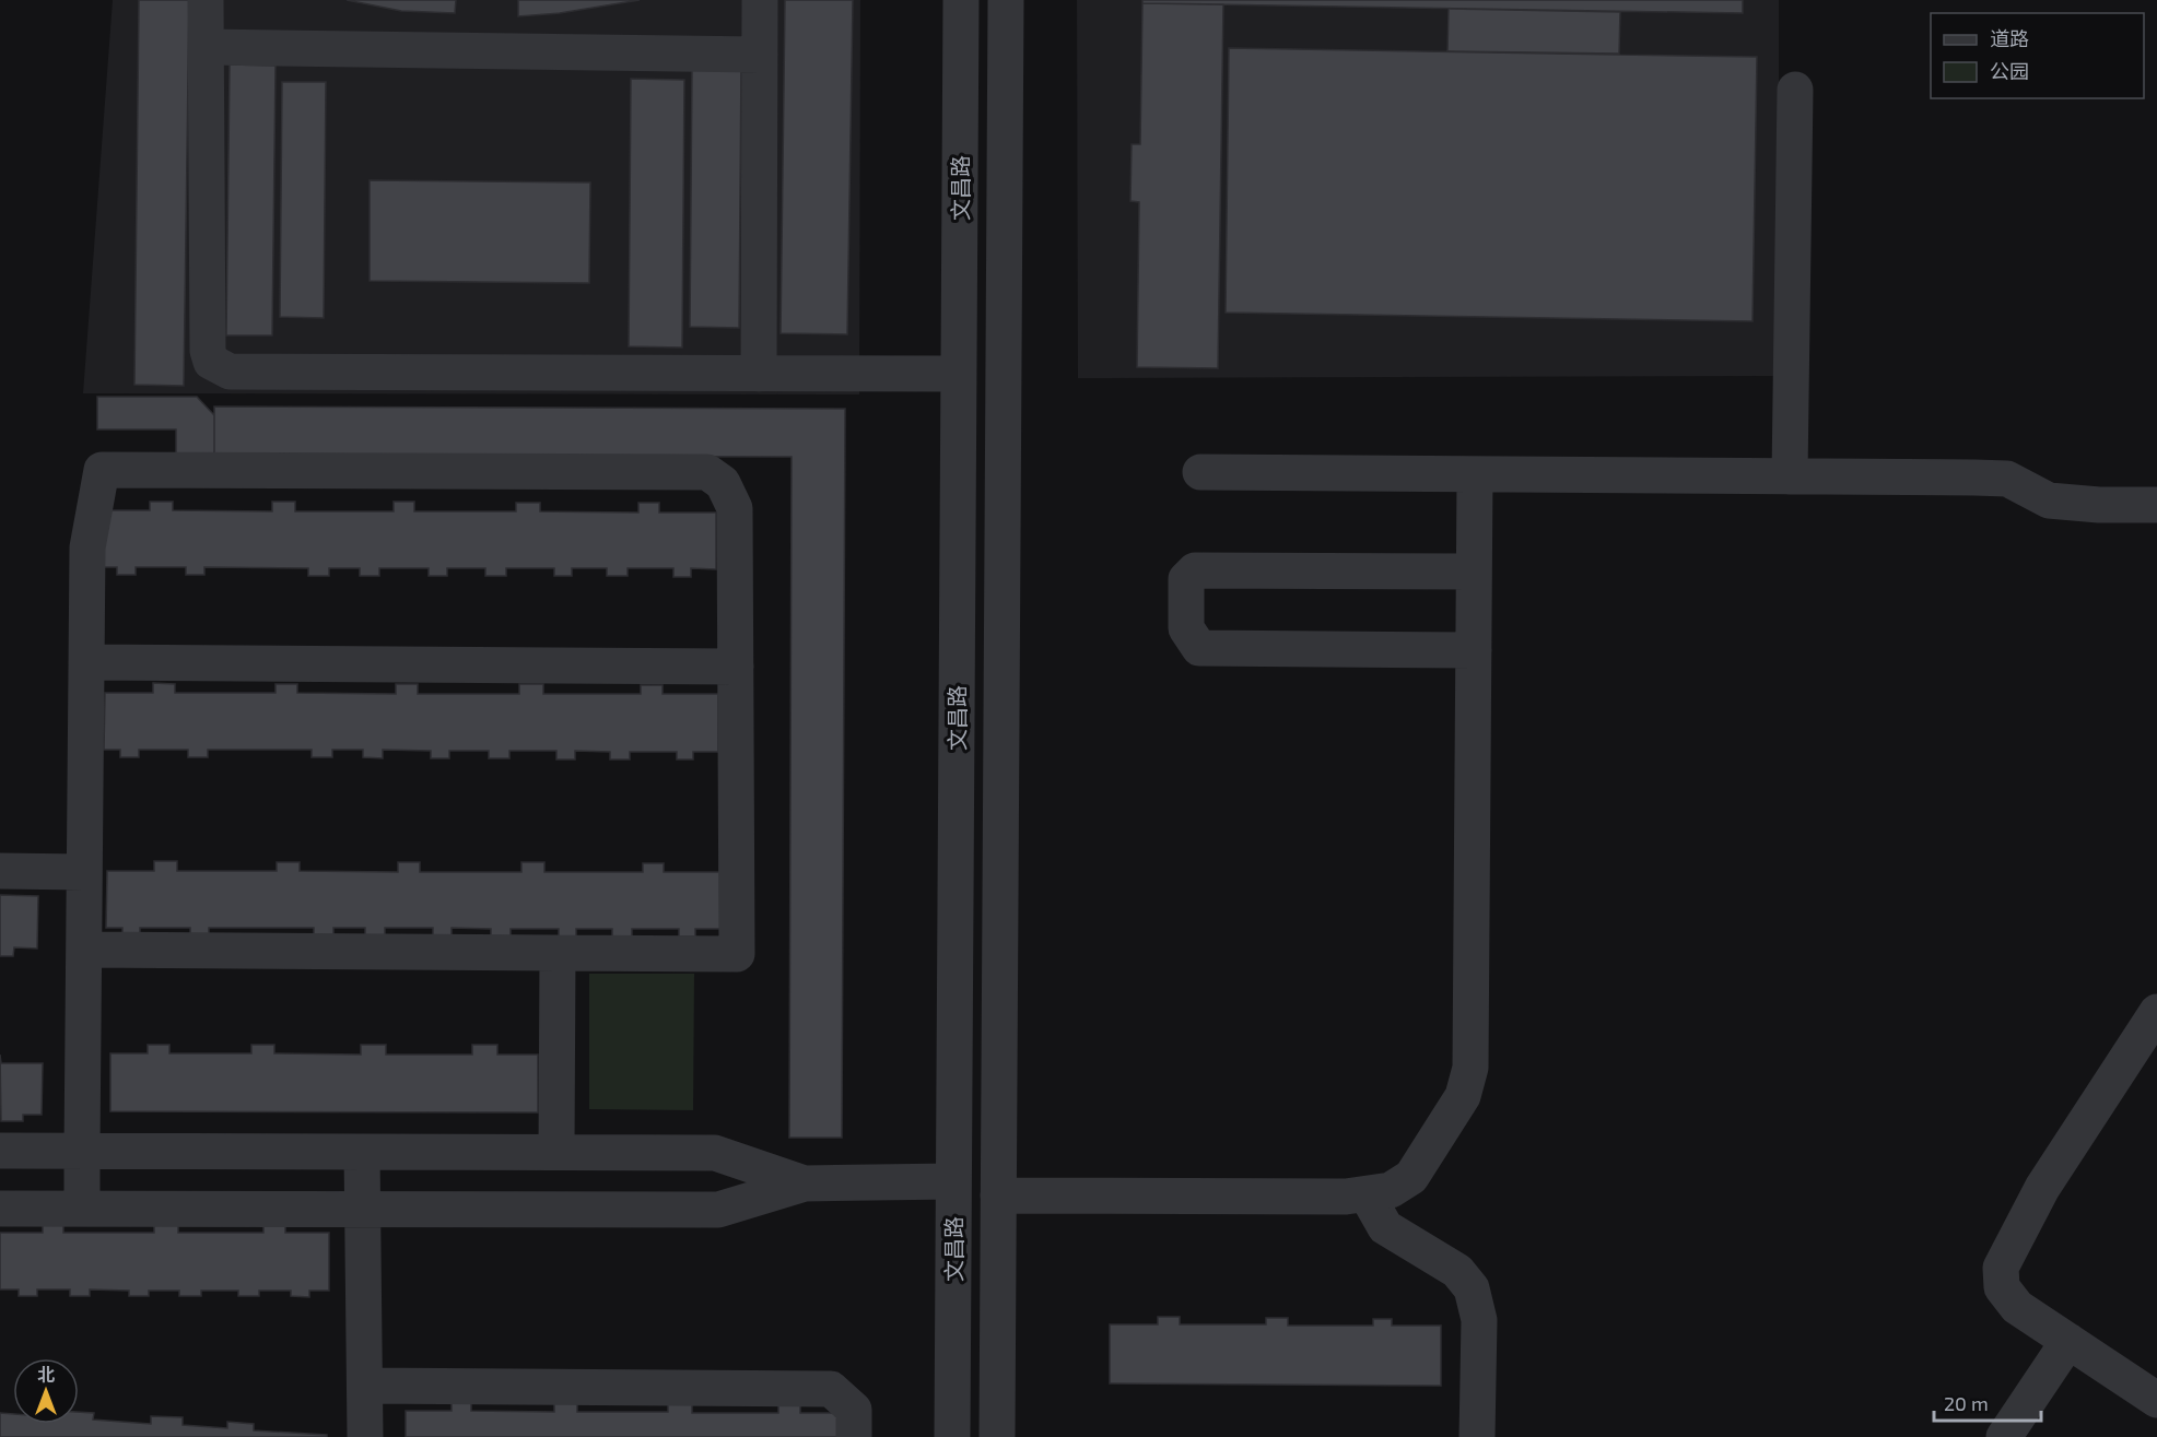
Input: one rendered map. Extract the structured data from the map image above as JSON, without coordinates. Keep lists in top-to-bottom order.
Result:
{
  "streets": {
    "street": ["文昌路"]
  },
  "legend": ["道路", "公园"],
  "scale_bar": "20 m",
  "north": "top"
}
